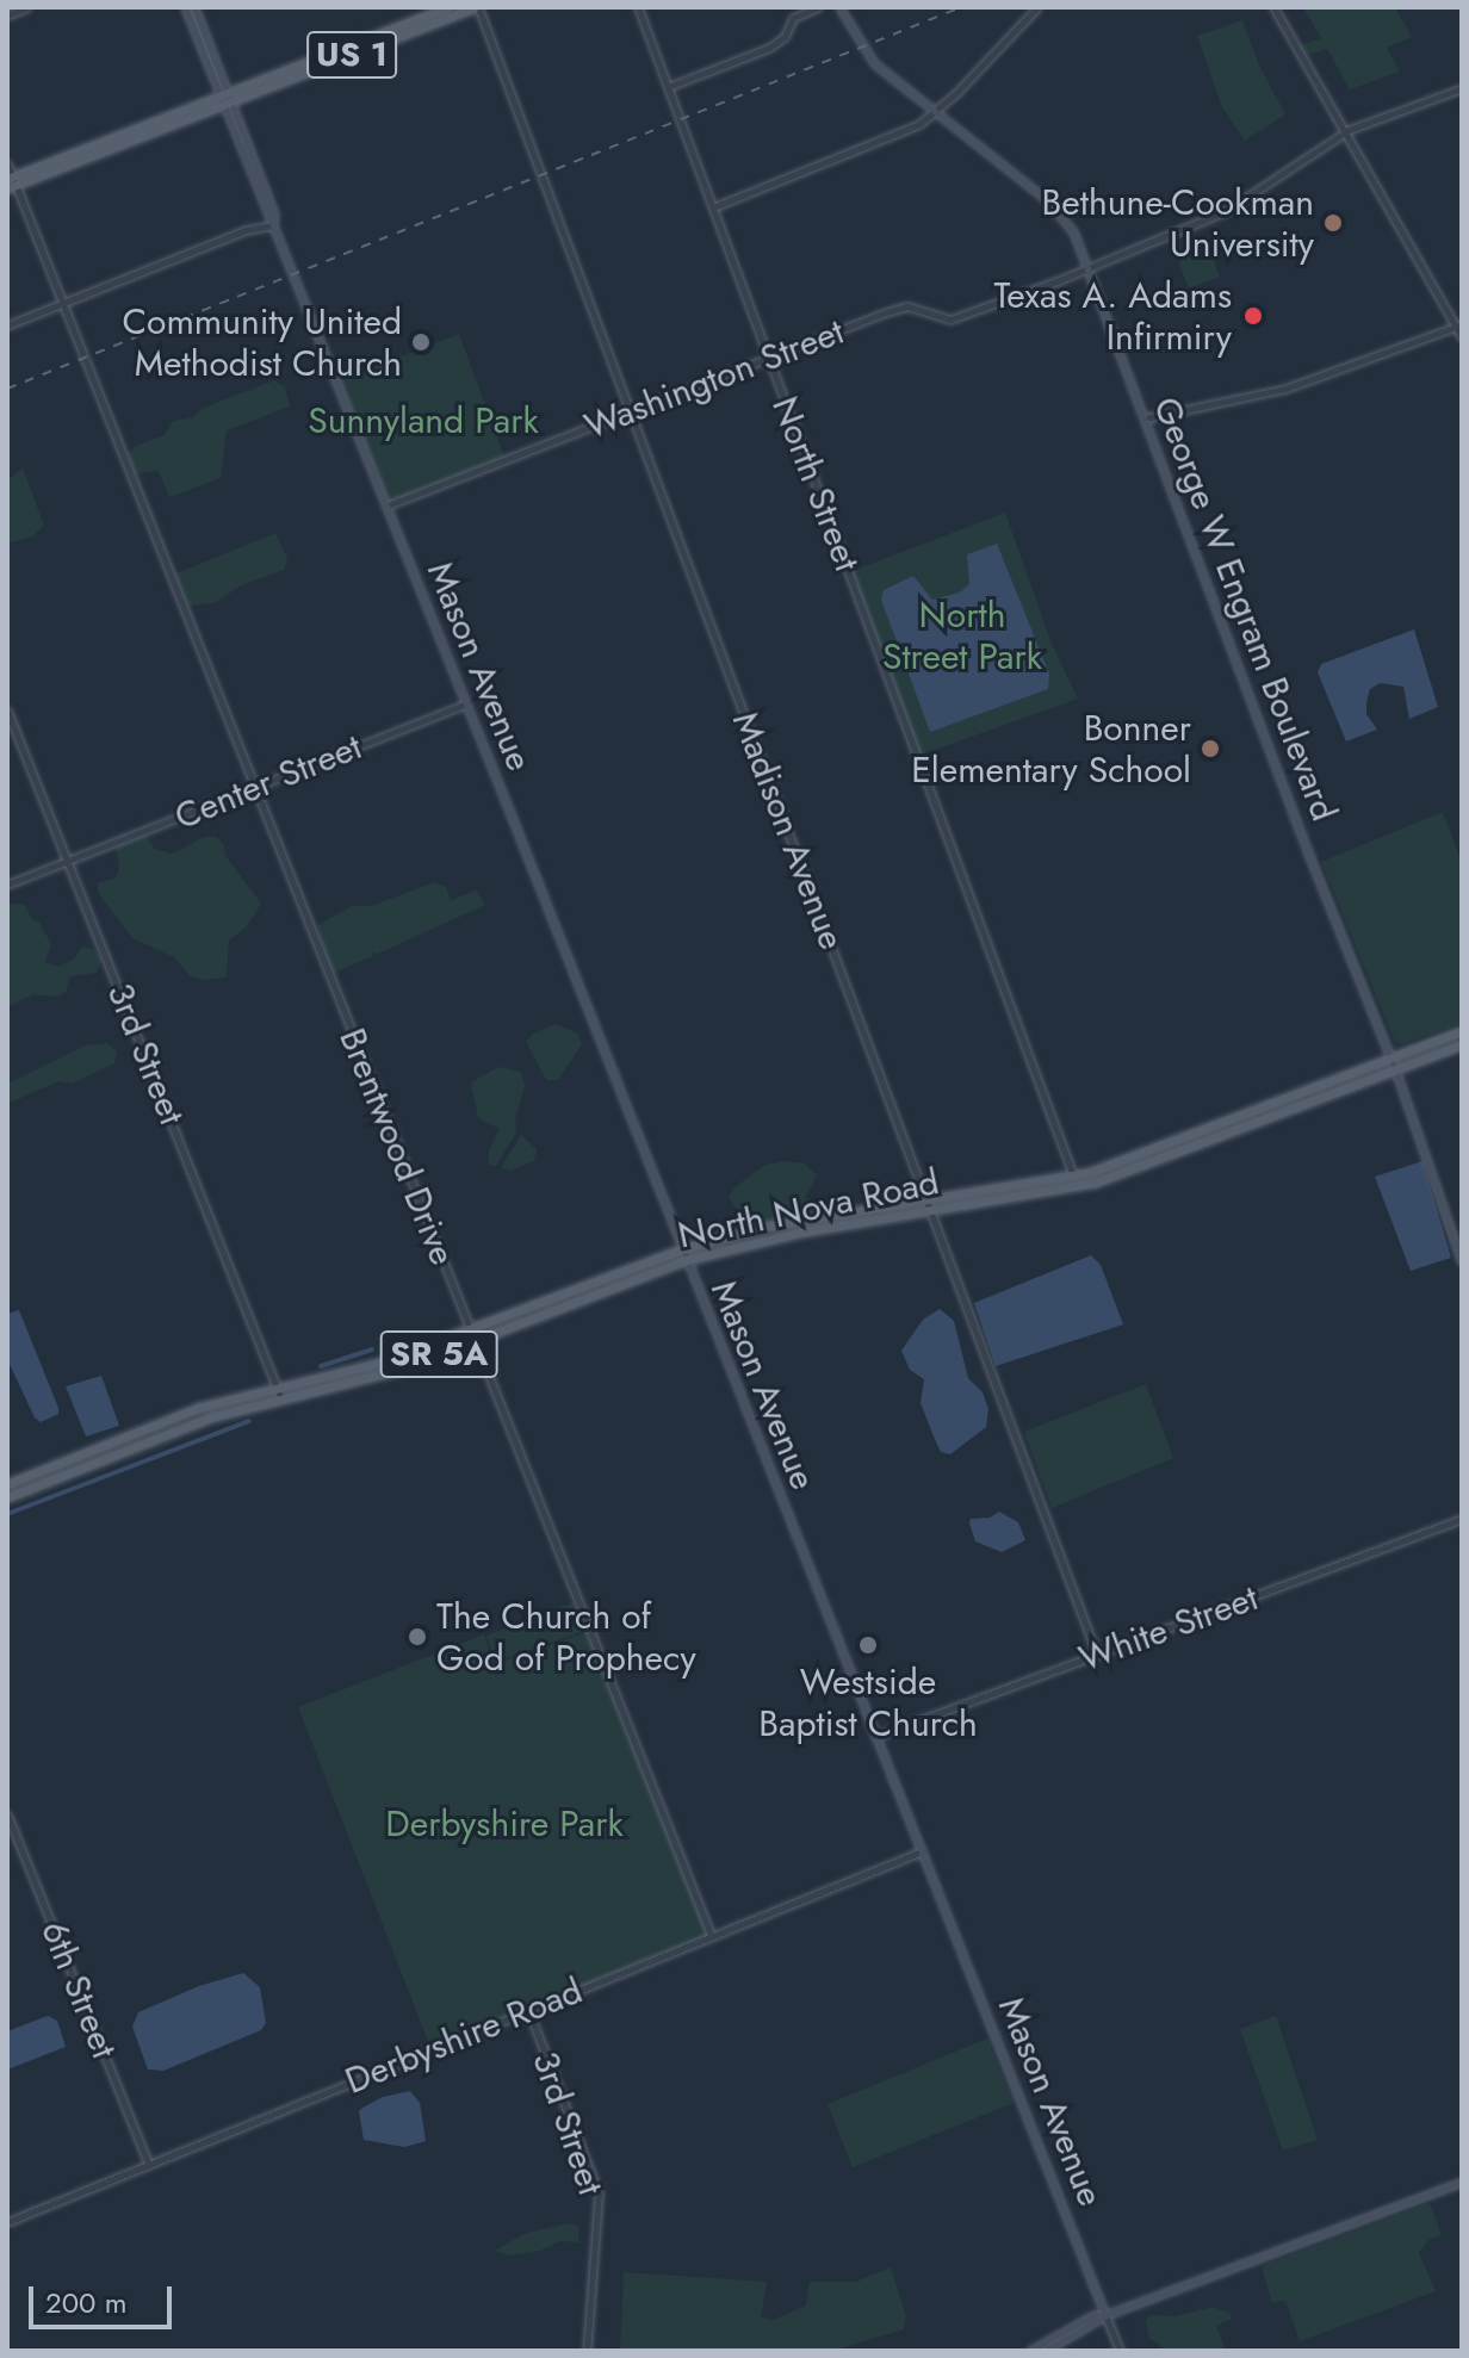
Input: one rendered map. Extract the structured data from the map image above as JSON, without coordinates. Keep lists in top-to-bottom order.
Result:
{
  "streets": {
    "main road": [
      "US 1",
      "George W Engram Boulevard",
      "Mason Avenue",
      "North Nova Road",
      "SR 5A"
    ],
    "street": [
      "Washington Street",
      "North Street",
      "Center Street",
      "Madison Avenue",
      "3rd Street",
      "Brentwood Drive",
      "White Street",
      "6th Street",
      "Derbyshire Road"
    ]
  },
  "crossings": [
    ["US 1", "Mason Avenue"],
    ["US 1", "Madison Avenue"],
    ["US 1", "Brentwood Drive"],
    ["Washington Street", "North Street"],
    ["Washington Street", "George W Engram Boulevard"],
    ["Washington Street", "Mason Avenue"],
    ["Washington Street", "Madison Avenue"],
    ["North Street", "North Nova Road"],
    ["George W Engram Boulevard", "North Nova Road"],
    ["Mason Avenue", "Center Street"],
    ["Mason Avenue", "North Nova Road"],
    ["Mason Avenue", "White Street"],
    ["Mason Avenue", "Derbyshire Road"],
    ["Center Street", "3rd Street"],
    ["Center Street", "Brentwood Drive"],
    ["Madison Avenue", "North Nova Road"],
    ["Madison Avenue", "White Street"],
    ["3rd Street", "North Nova Road"],
    ["3rd Street", "Derbyshire Road"],
    ["Brentwood Drive", "North Nova Road"],
    ["Brentwood Drive", "Derbyshire Road"],
    ["6th Street", "Derbyshire Road"]
  ],
  "parks": ["Sunnyland Park", "North Street Park", "Derbyshire Park"],
  "places": [
    "Bethune-Cookman University",
    "Texas A. Adams Infirmiry",
    "Community United Methodist Church",
    "Bonner Elementary School",
    "The Church of God of Prophecy",
    "Westside Baptist Church"
  ],
  "scale_bar": "200 m"
}
